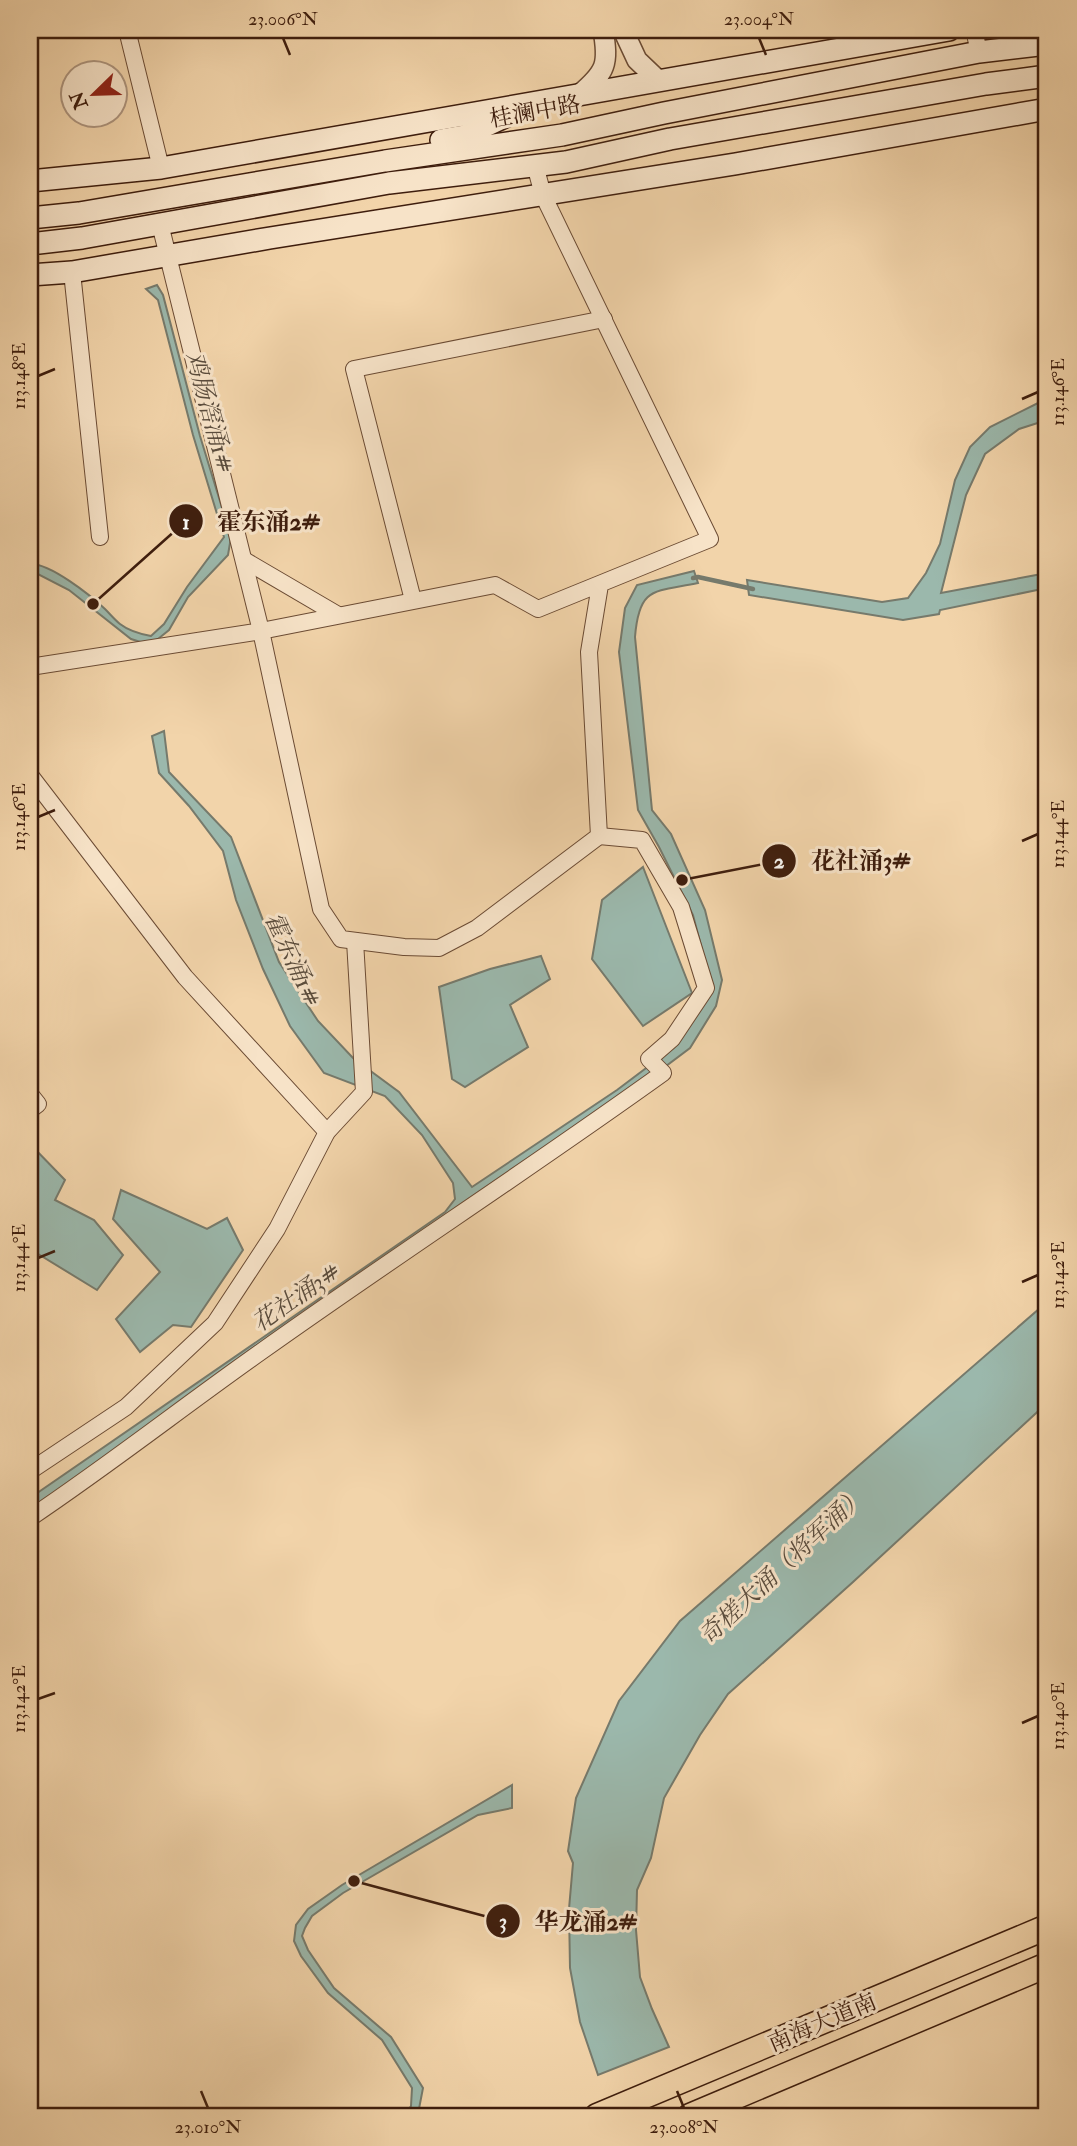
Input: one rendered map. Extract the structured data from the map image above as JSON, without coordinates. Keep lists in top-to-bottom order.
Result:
{
  "streets": {
    "highway": ["南海大道南"],
    "main road": ["桂澜中路"]
  },
  "water": [
    "鸡肠滘涌1#",
    "霍东涌1#",
    "花社涌3#",
    "奇槎大涌（将军涌）"
  ],
  "places": ["霍东涌2#", "花社涌3#", "华龙涌2#"],
  "north": "bottom left",
  "coordinates": [
    "23.006°N",
    "23.004°N",
    "113.148°E",
    "113.146°E",
    "113.144°E",
    "113.142°E",
    "113.140°E",
    "23.010°N",
    "23.008°N"
  ]
}
